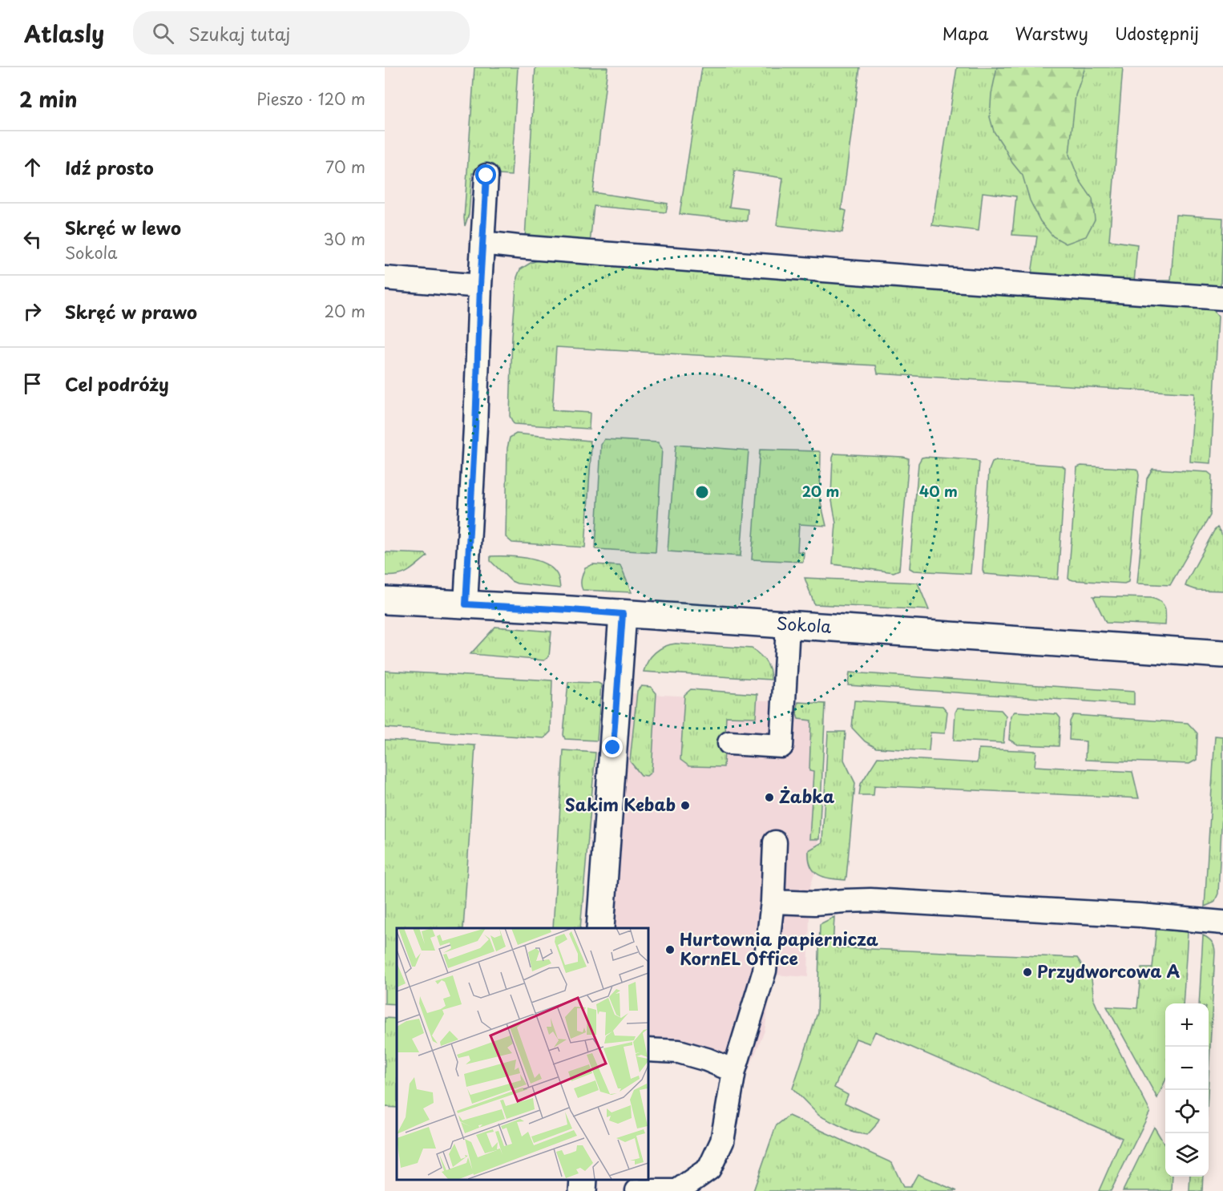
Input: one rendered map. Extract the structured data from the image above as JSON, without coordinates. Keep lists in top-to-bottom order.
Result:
{
  "streets": {
    "street": ["Sokola"]
  },
  "places": [
    "Żabka",
    "Sakim Kebab",
    "Hurtownia papiernicza KornEL Office",
    "Przydworcowa A"
  ],
  "page": {
    "header": "Atlasly",
    "search": "Szukaj tutaj",
    "nav": ["Mapa", "Warstwy", "Udostępnij"],
    "heading": ["2 min", "Pieszo · 120 m"],
    "list": [
      ["Idź prosto", "70 m"],
      ["Skręć w lewo", "Sokola", "30 m"],
      ["Skręć w prawo", "20 m"],
      "Cel podróży"
    ],
    "map_buttons": ["+", "−"]
  },
  "rings": ["20 m", "40 m"]
}
